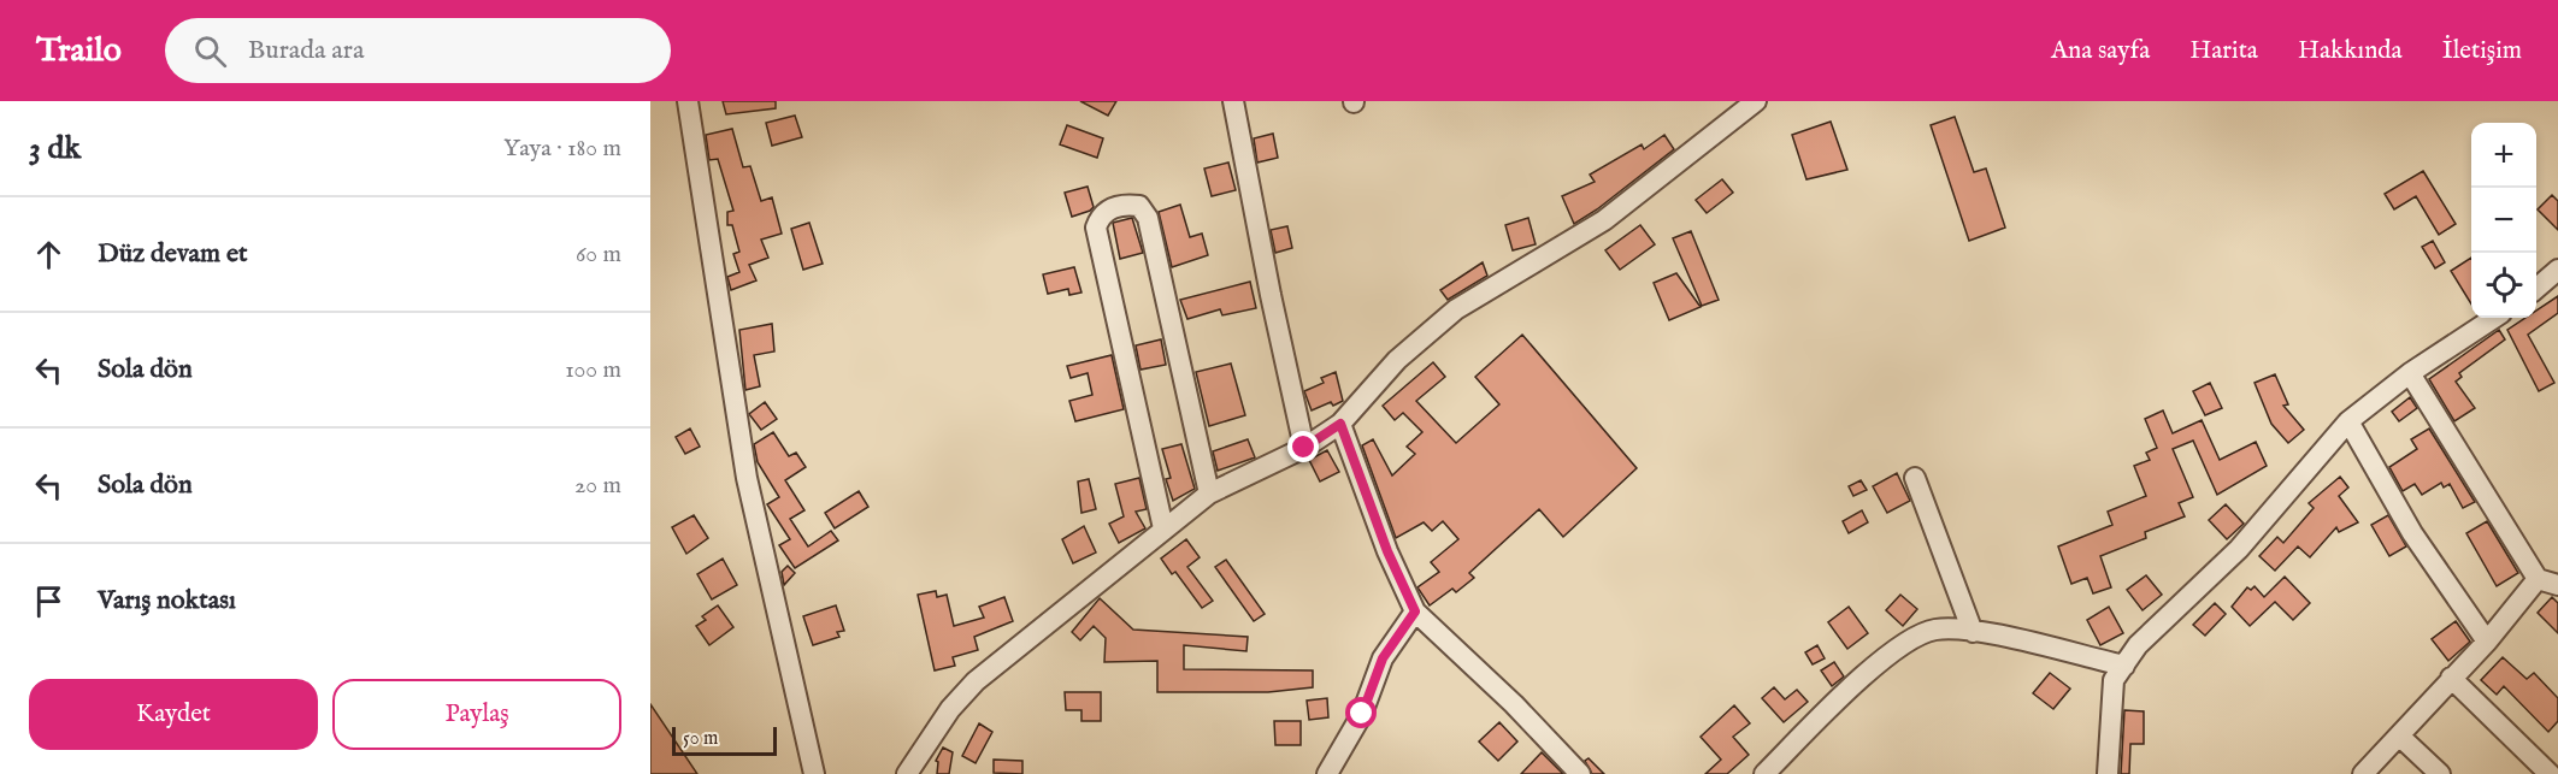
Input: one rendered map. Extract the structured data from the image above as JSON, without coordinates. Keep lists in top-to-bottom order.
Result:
{
  "scale_bar": "50 m",
  "page": {
    "header": "Trailo",
    "search": "Burada ara",
    "nav": [
      "Ana sayfa",
      "Harita",
      "Hakkında",
      "İletişim"
    ],
    "heading": ["3 dk", "Yaya · 180 m"],
    "map_buttons": ["+", "−"],
    "list": [
      ["Düz devam et", "60 m"],
      ["Sola dön", "100 m"],
      ["Sola dön", "20 m"],
      "Varış noktası"
    ],
    "buttons": ["Kaydet", "Paylaş"],
    "scale": "50 m"
  }
}
